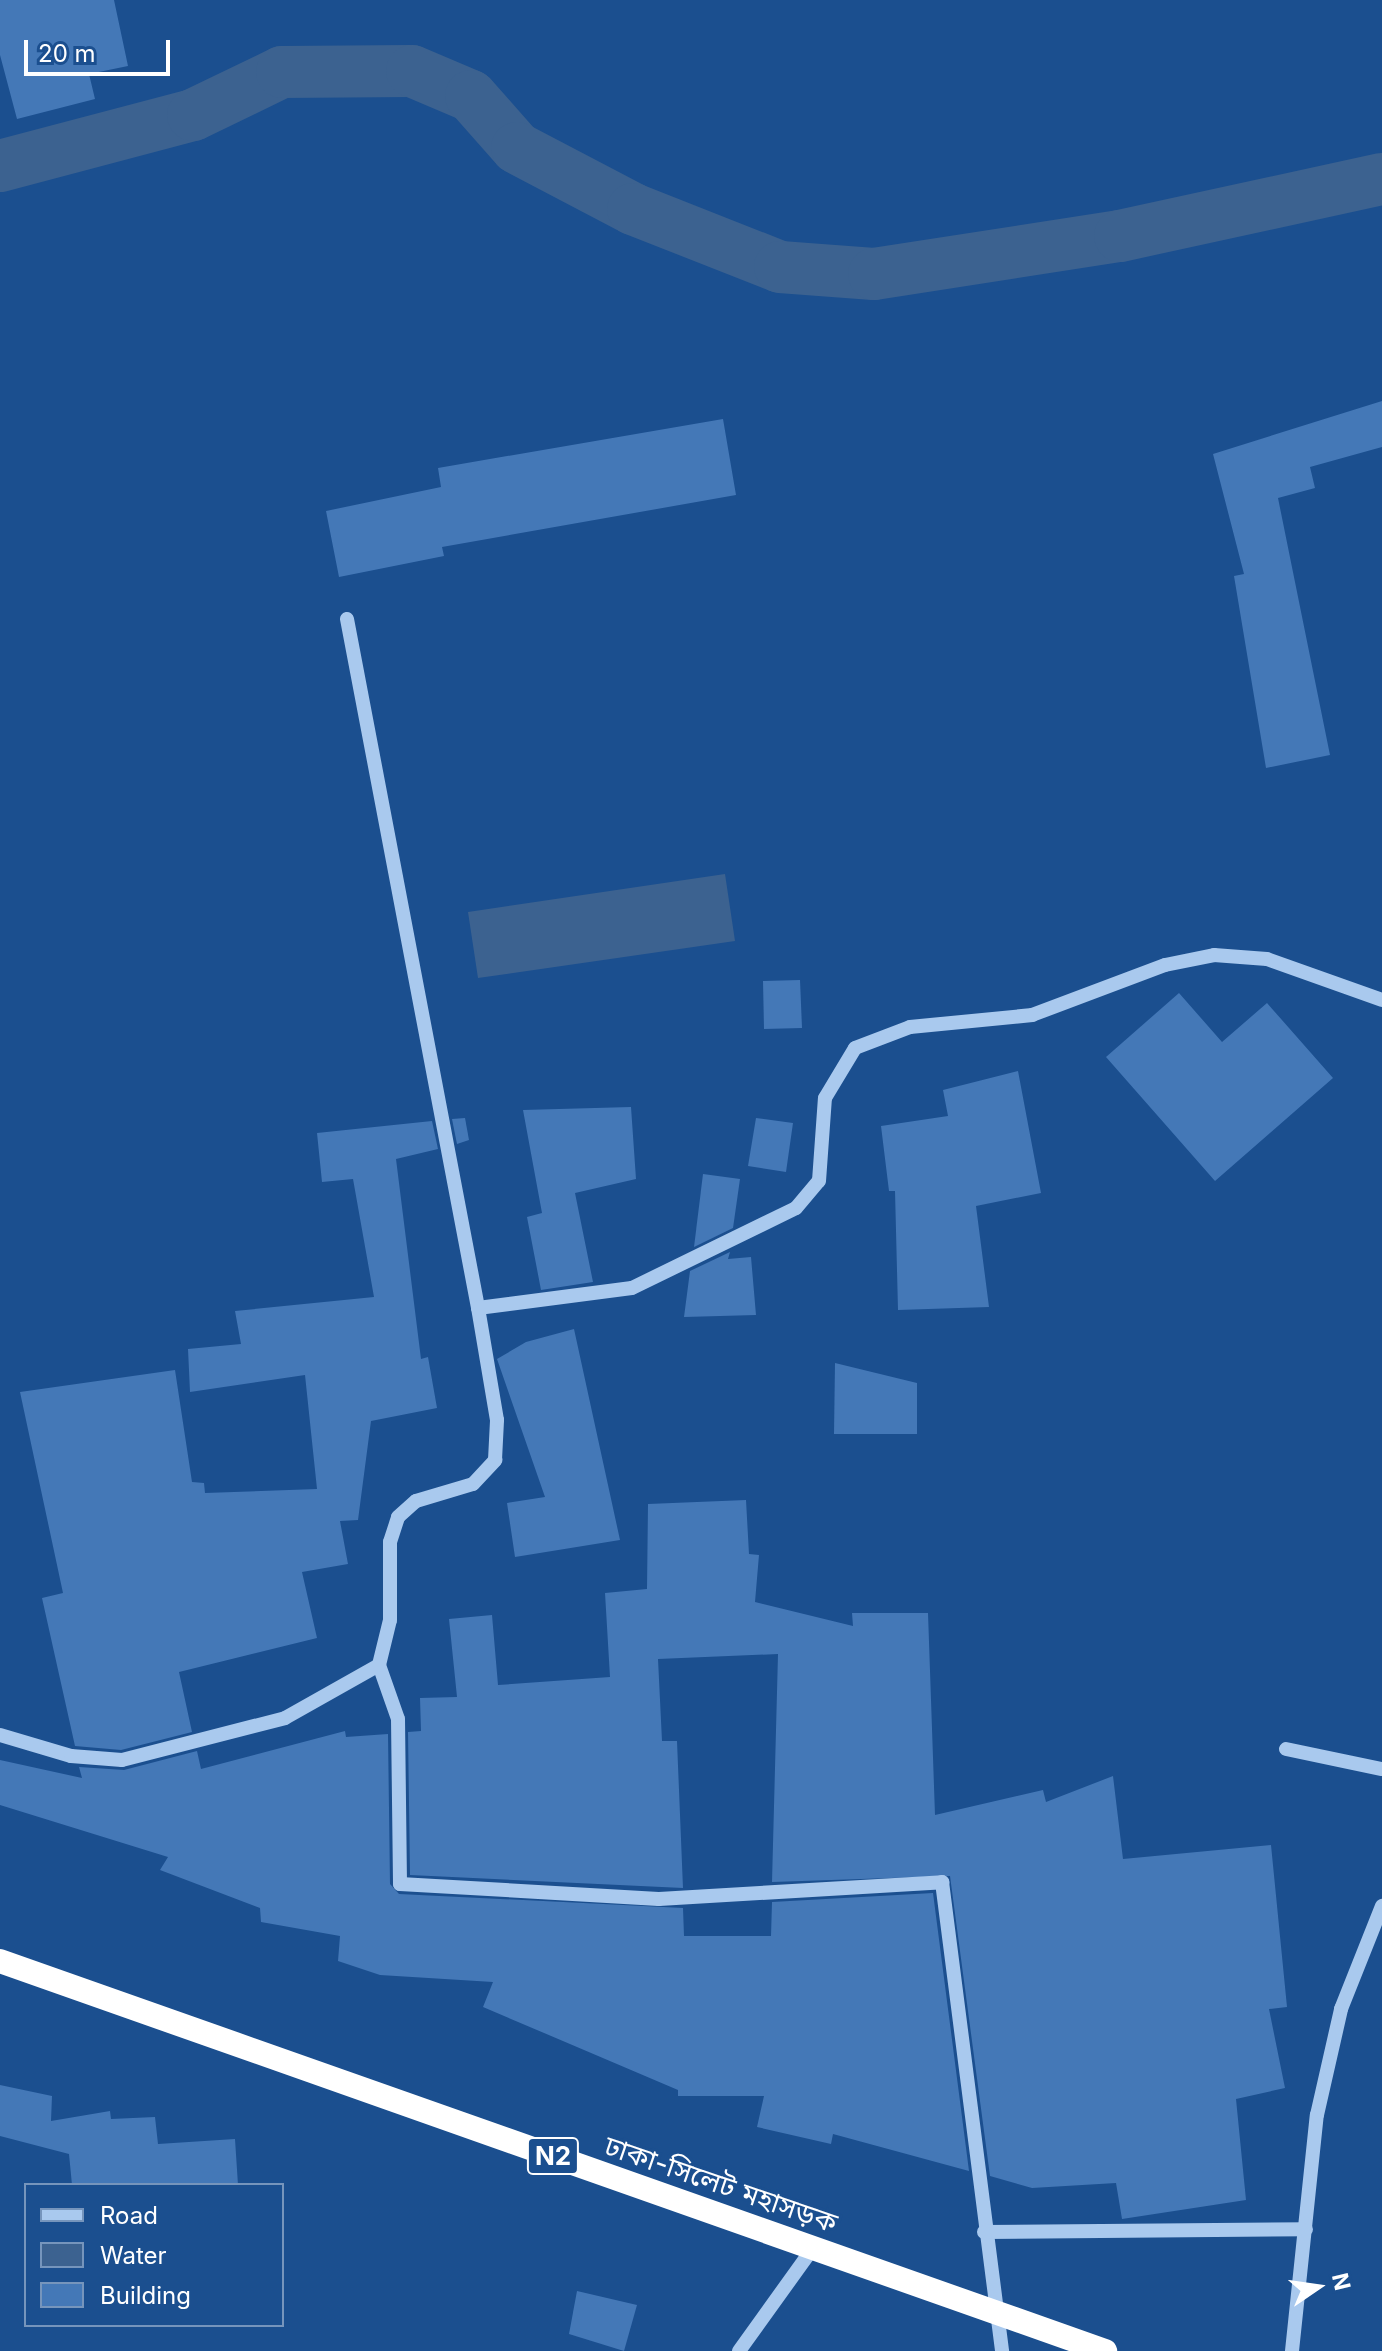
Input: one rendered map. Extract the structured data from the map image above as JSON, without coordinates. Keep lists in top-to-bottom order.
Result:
{
  "streets": {
    "highway": ["N2", "ঢাকা-সিলেট মহাসড়ক"]
  },
  "legend": ["Road", "Water", "Building"],
  "scale_bar": "20 m",
  "north": "right"
}
